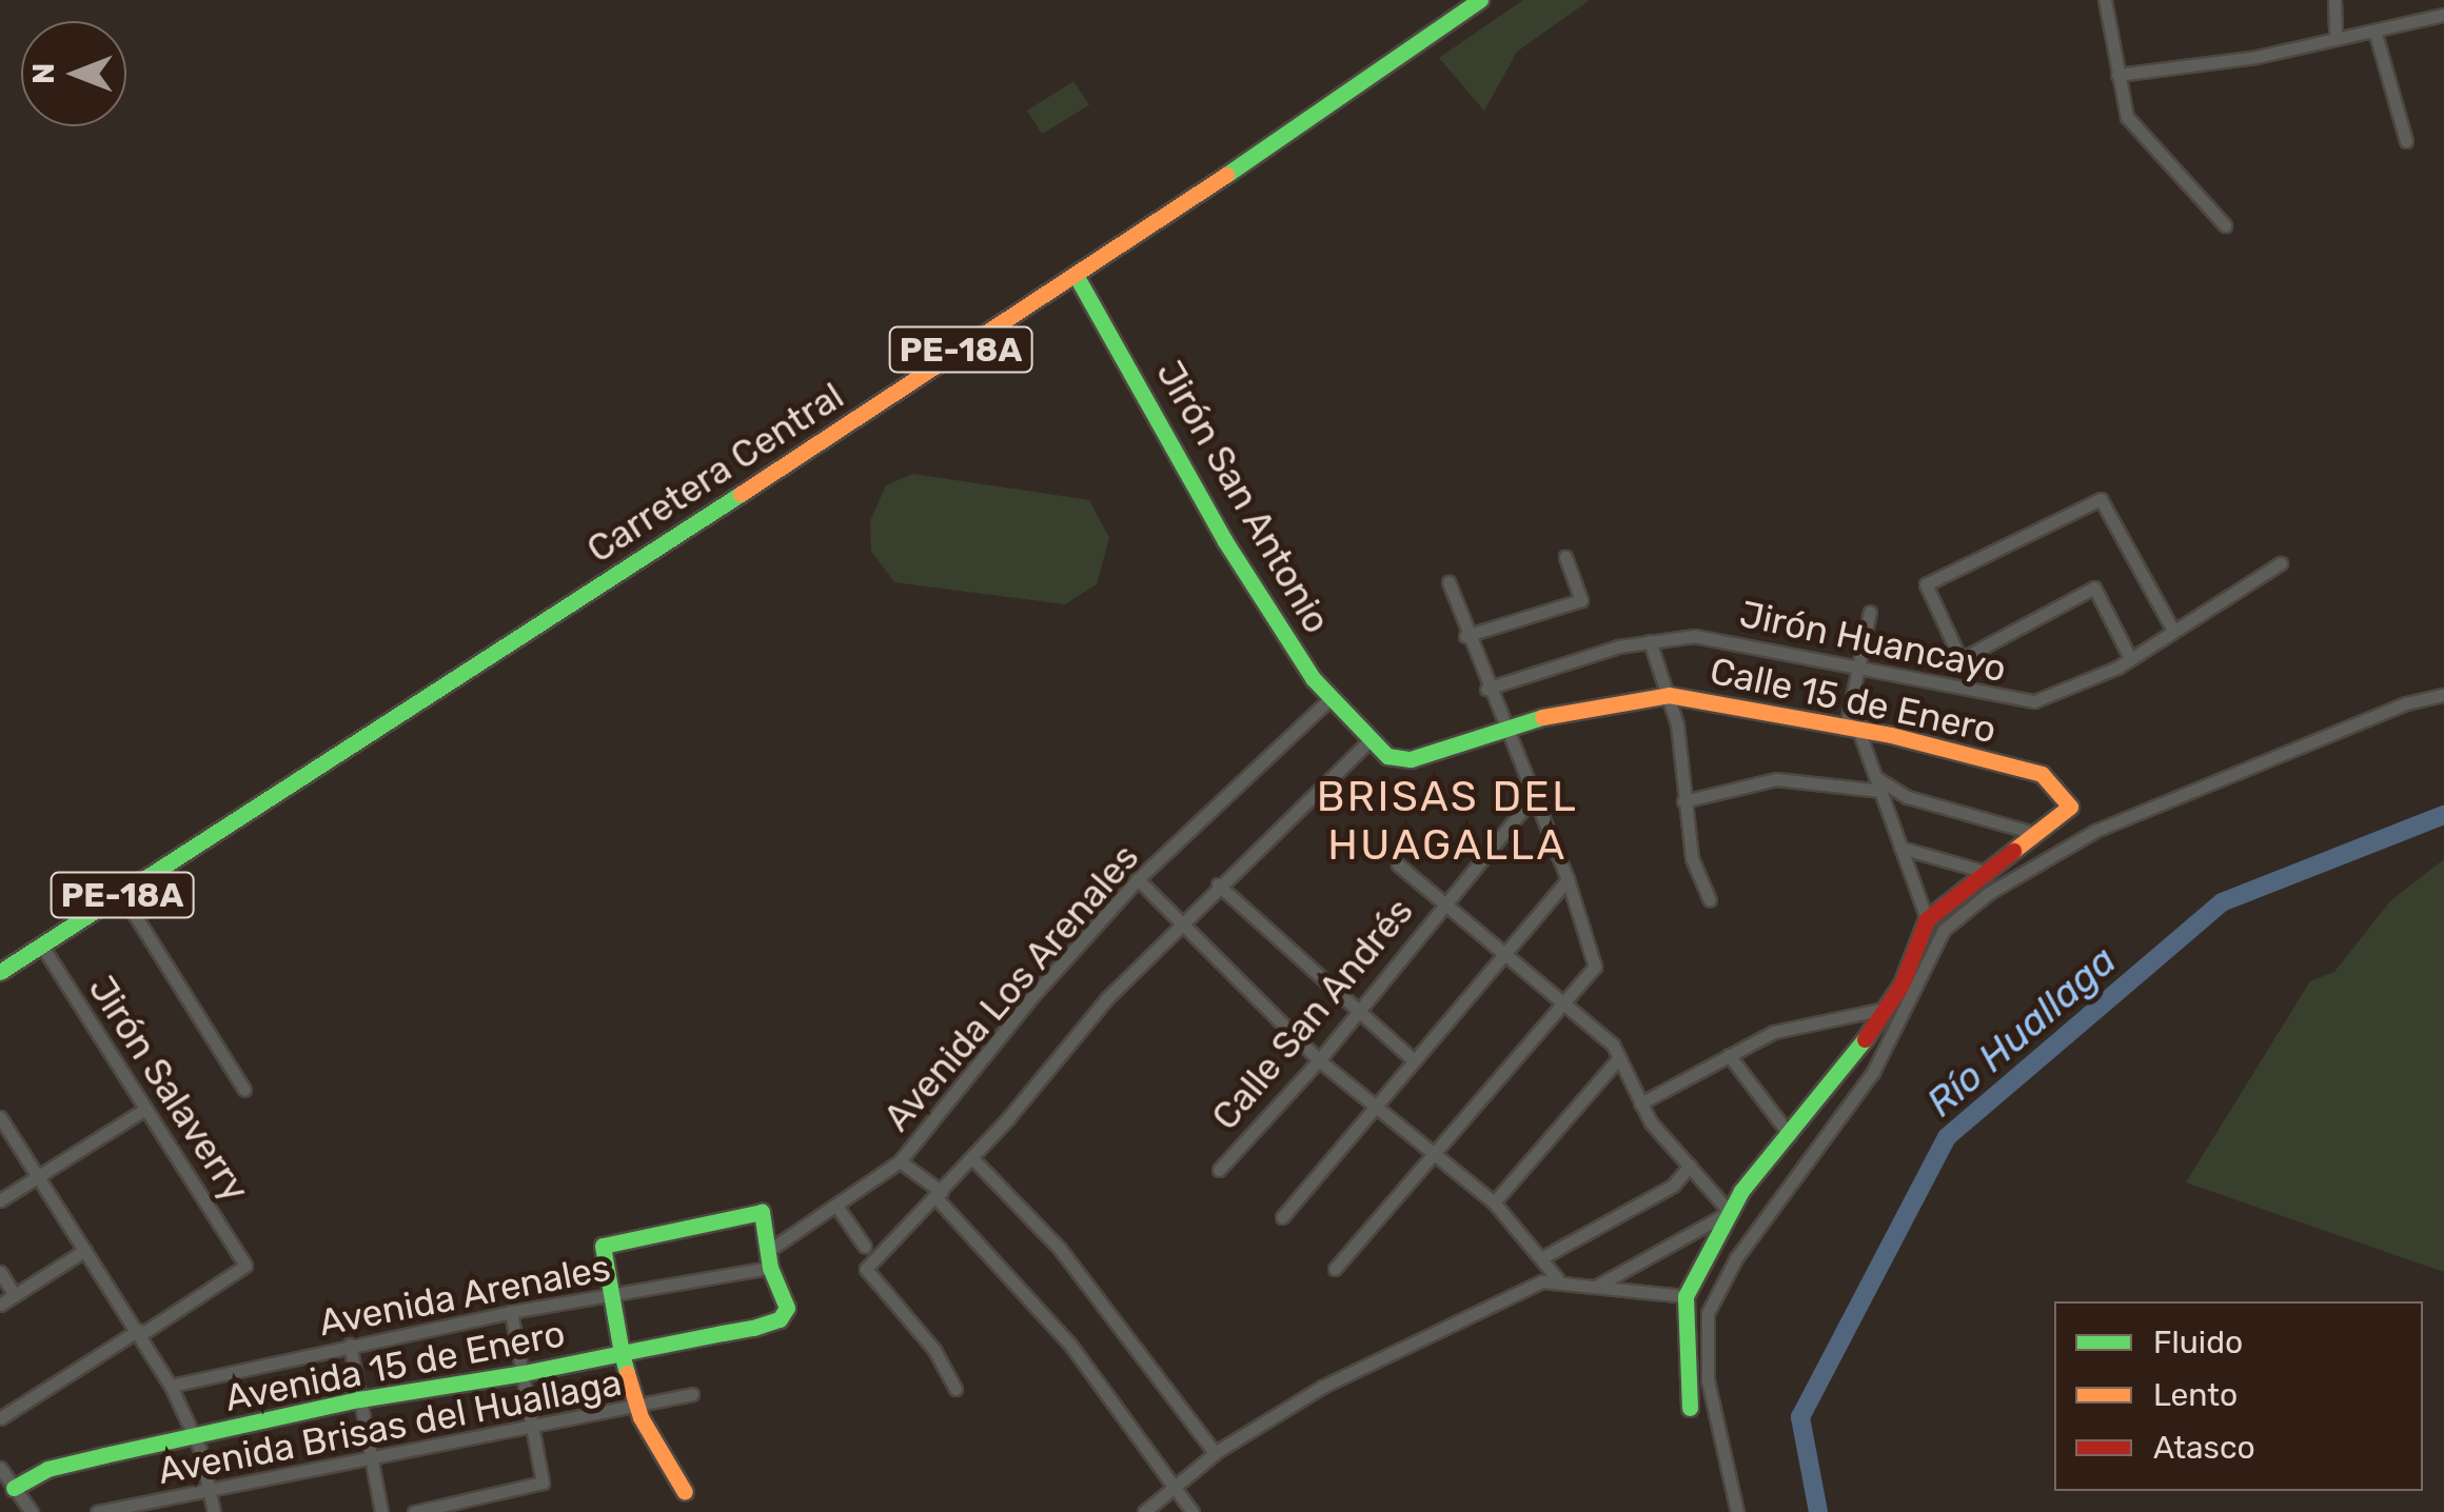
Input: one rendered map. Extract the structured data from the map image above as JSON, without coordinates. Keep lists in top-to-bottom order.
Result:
{
  "streets": {
    "main road": [
      "PE-18A",
      "Carretera Central",
      "Jirón San Antonio",
      "Calle 15 de Enero",
      "Avenida 15 de Enero"
    ],
    "street": [
      "Jirón Huancayo",
      "Avenida Los Arenales",
      "Calle San Andrés",
      "Jirón Salaverry",
      "Avenida Arenales",
      "Avenida Brisas del Huallaga"
    ]
  },
  "crossings": [
    ["PE-18A", "Carretera Central"],
    ["PE-18A", "Jirón Salaverry"],
    ["Carretera Central", "Jirón San Antonio"],
    ["Jirón San Antonio", "Calle 15 de Enero"],
    ["Jirón San Antonio", "Avenida Los Arenales"],
    ["Avenida Los Arenales", "Avenida Arenales"],
    ["Avenida Los Arenales", "Avenida 15 de Enero"],
    ["Avenida Arenales", "Avenida 15 de Enero"]
  ],
  "districts": ["BRISAS DEL HUAGALLA"],
  "water": ["Río Huallaga"],
  "legend": ["Fluido", "Lento", "Atasco"],
  "north": "left"
}
